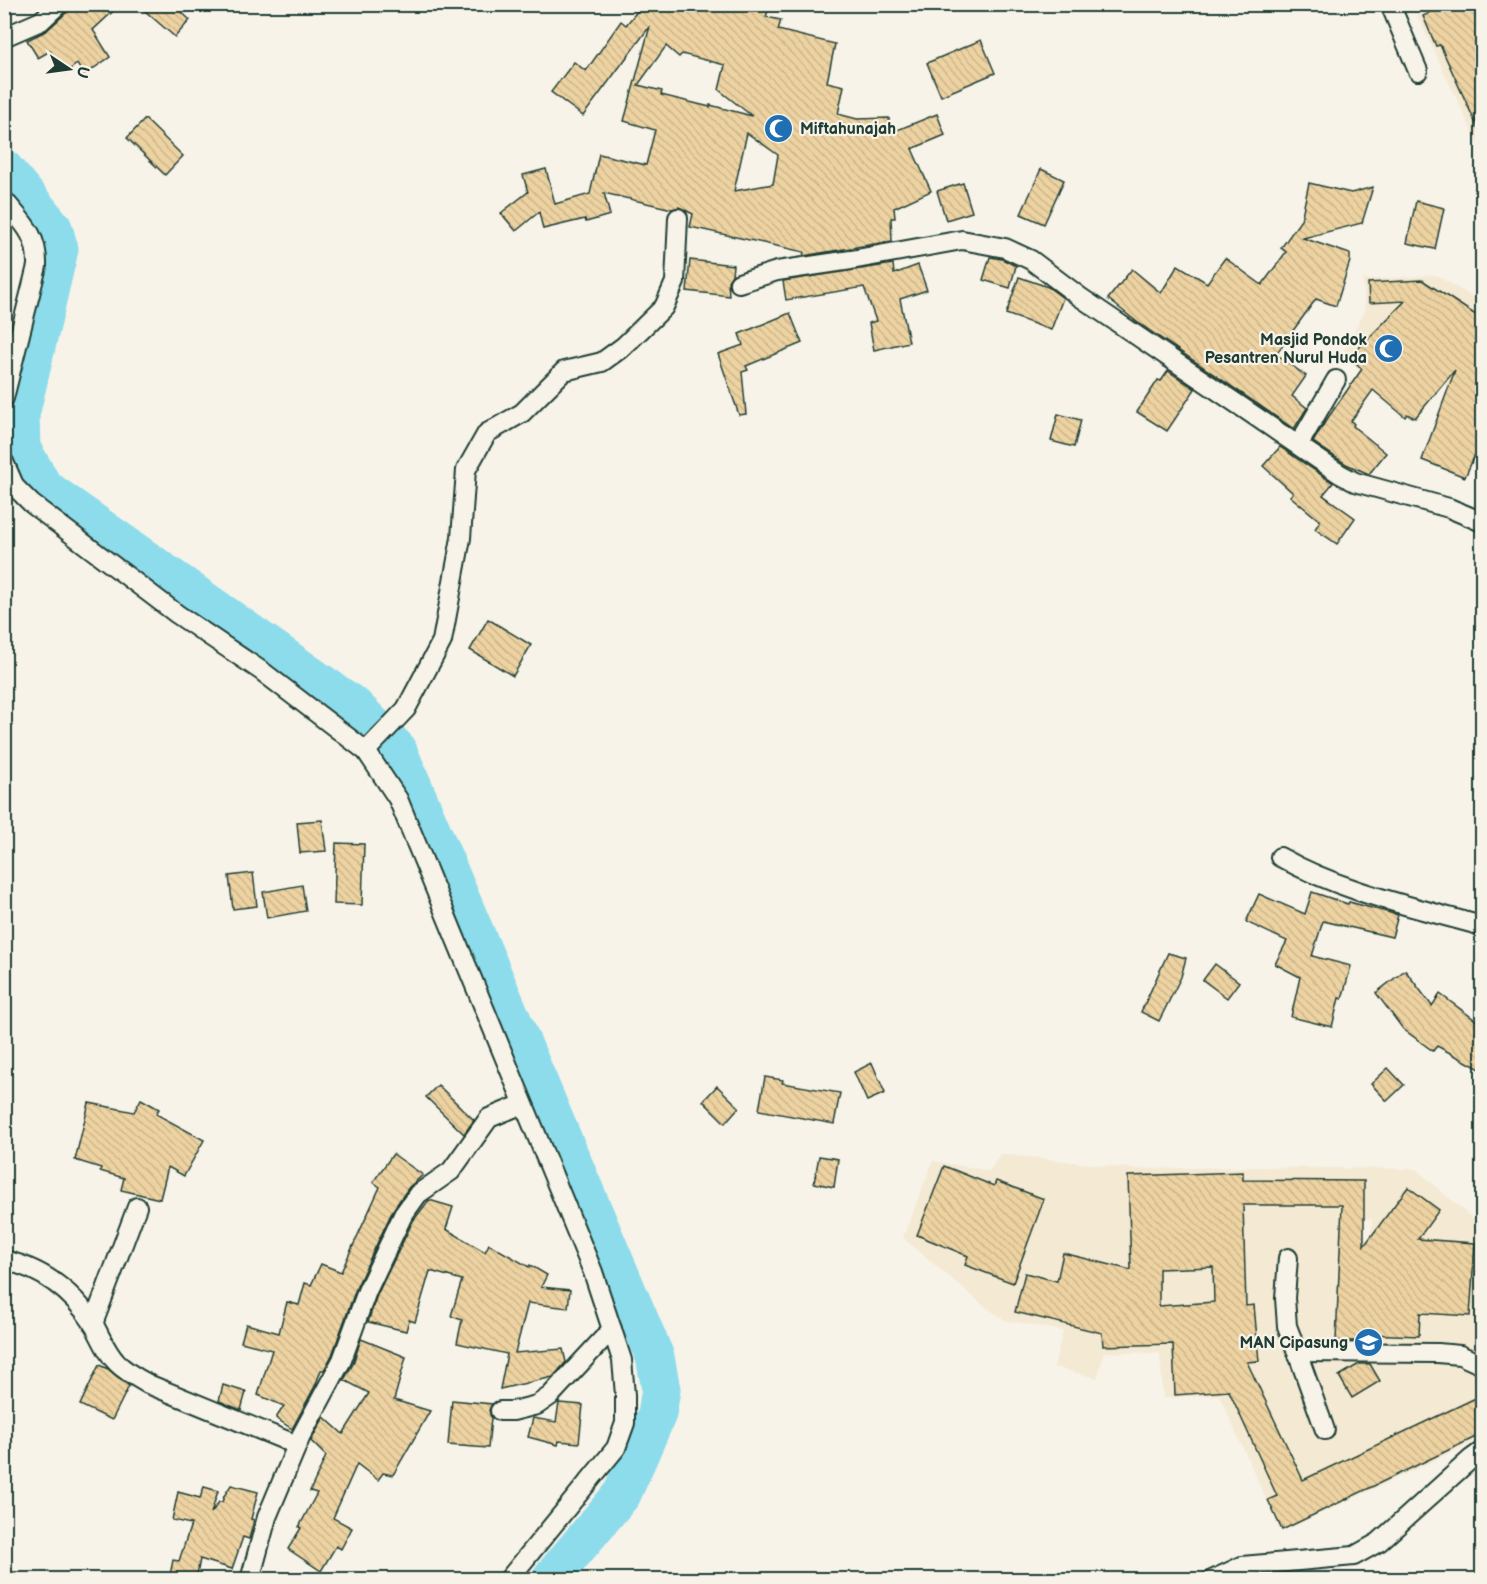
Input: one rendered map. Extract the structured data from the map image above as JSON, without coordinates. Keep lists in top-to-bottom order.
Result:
{
  "places": {
    "mosque": ["Miftahunajah", "Masjid Pondok Pesantren Nurul Huda"],
    "school or university": ["MAN Cipasung"]
  },
  "north": "right"
}
